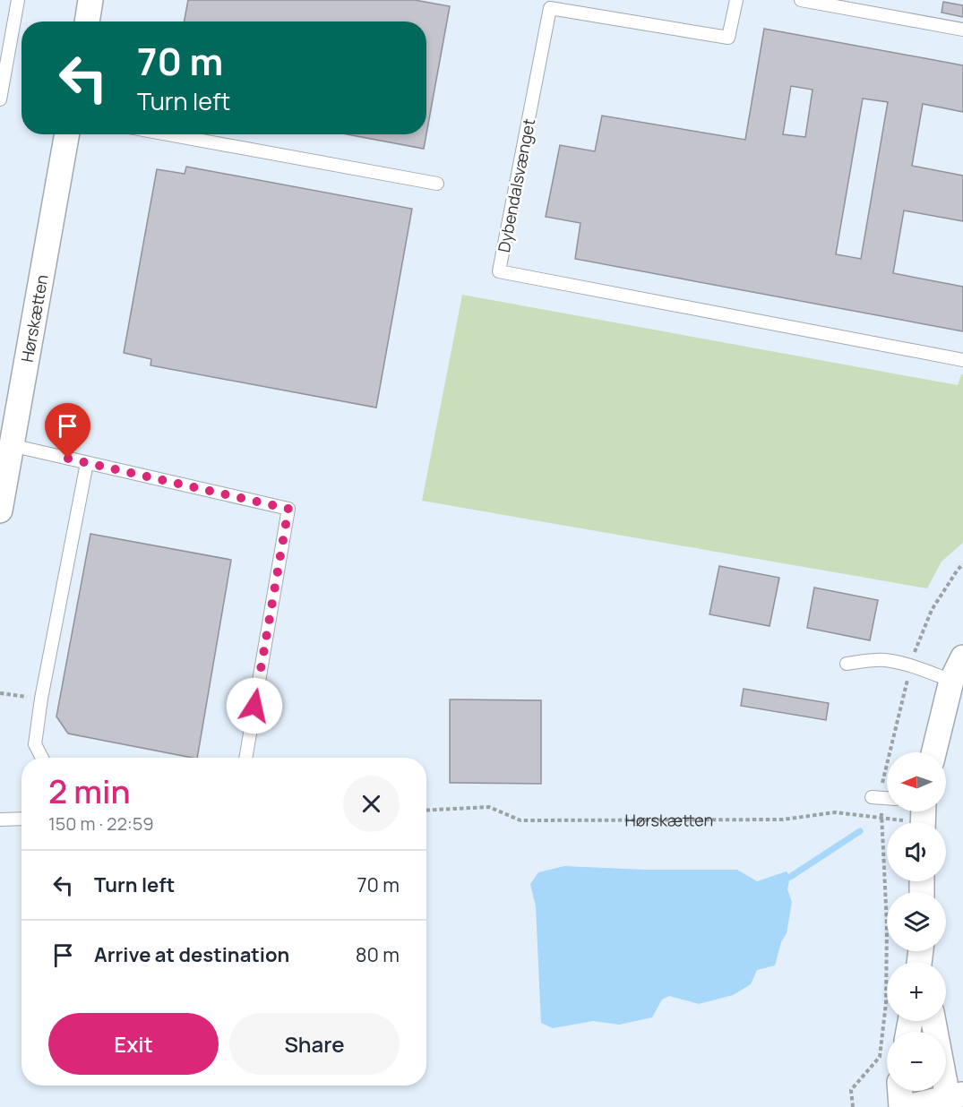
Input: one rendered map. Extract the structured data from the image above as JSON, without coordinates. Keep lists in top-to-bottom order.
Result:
{
  "streets": {
    "street": ["Hørskætten"],
    "lane": ["Dybendalsvænget"]
  },
  "north": "left",
  "page": {
    "turn": ["70 m", "Turn left"],
    "map_buttons": ["+", "−"],
    "heading": ["2 min", "150 m · 22:59"],
    "list": [
      {
        "name": "Turn left",
        "value": "70 m"
      },
      {
        "name": "Arrive at destination",
        "value": "80 m"
      }
    ],
    "buttons": ["Exit", "Share"]
  }
}
